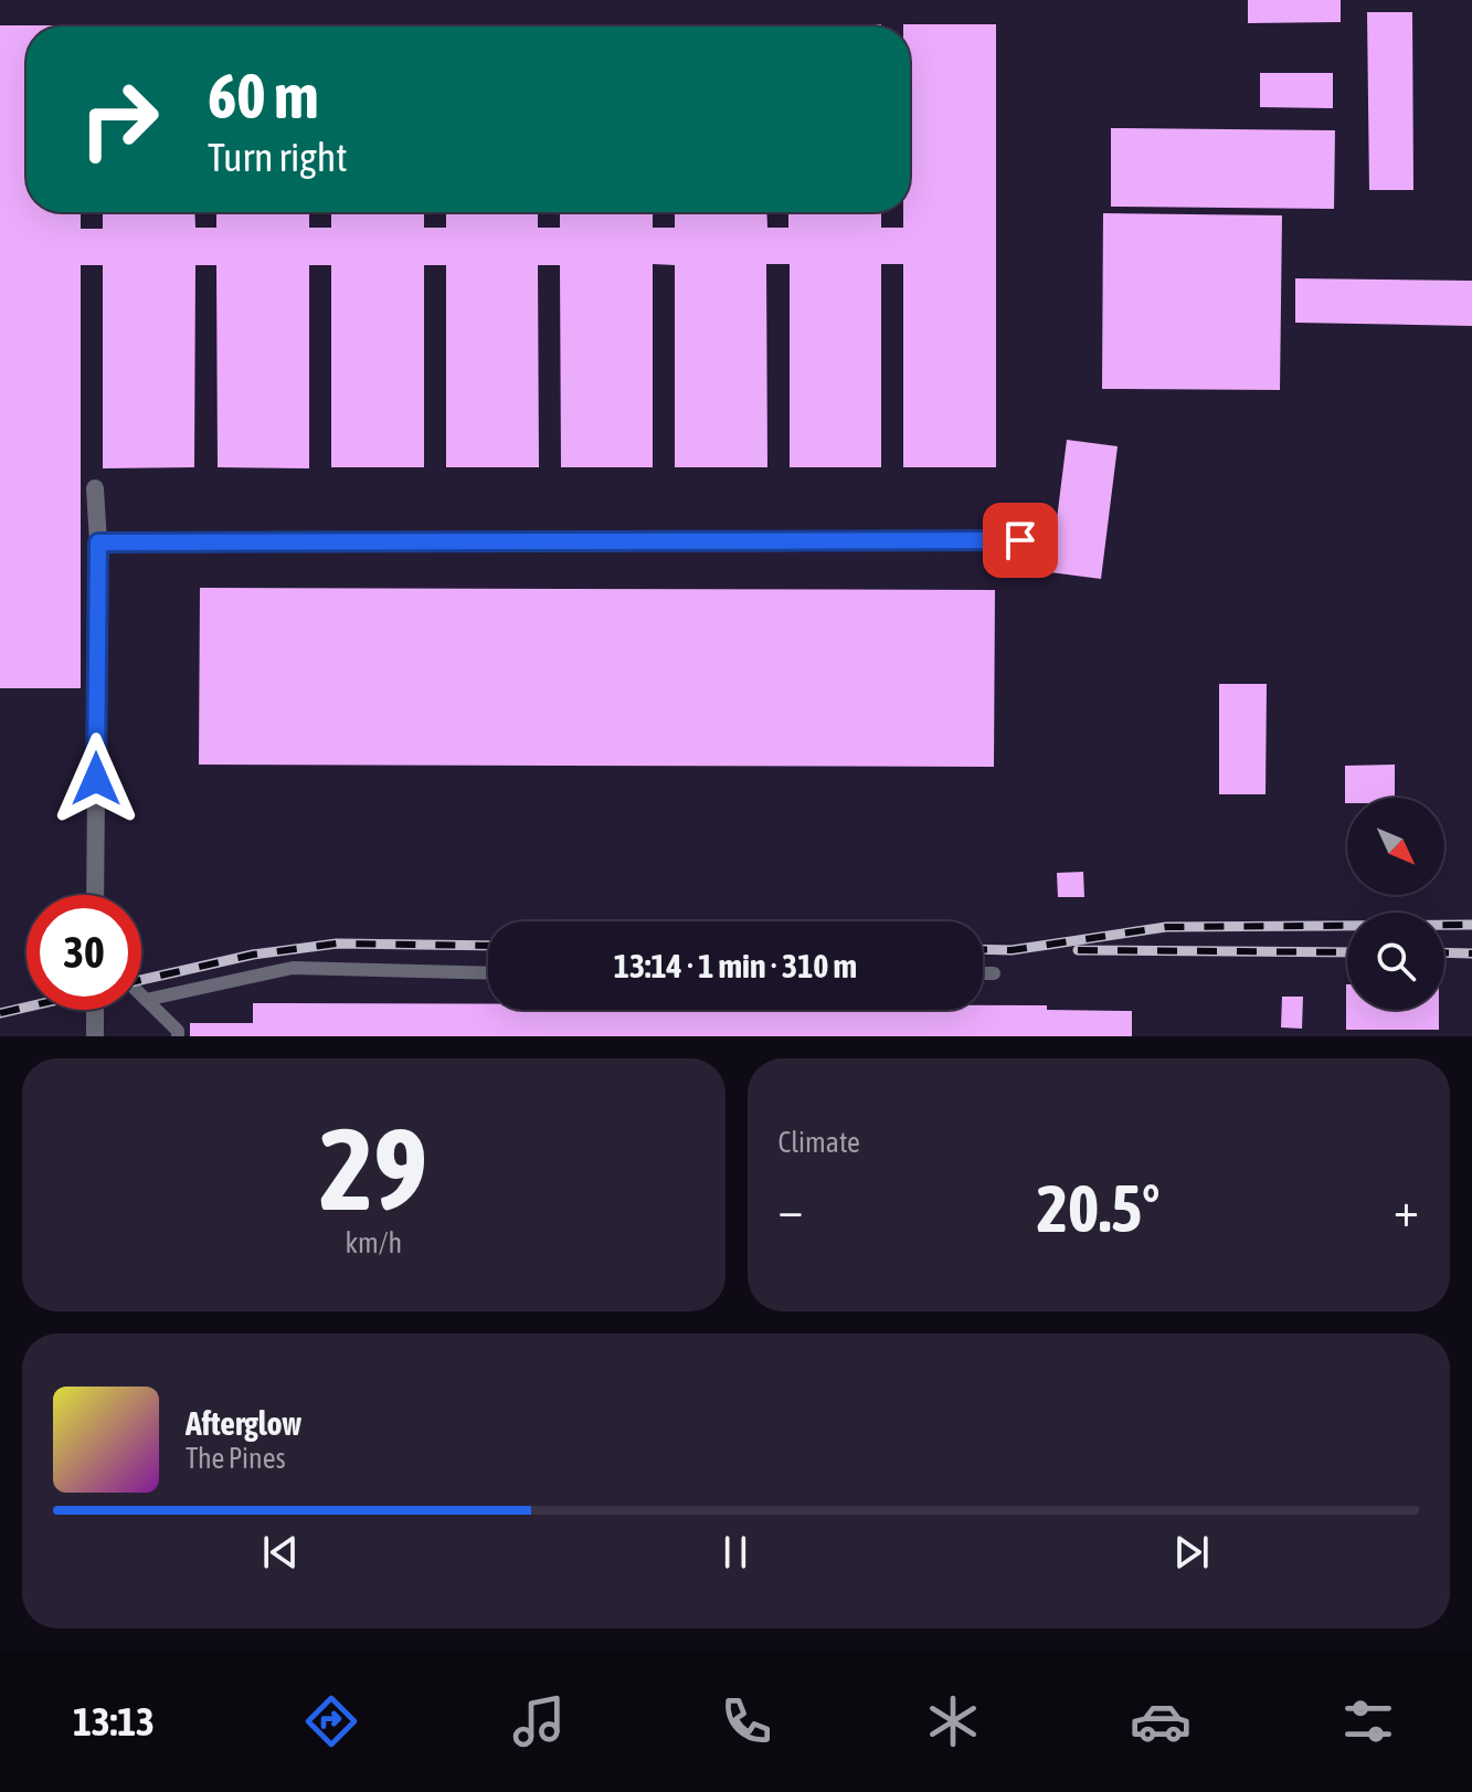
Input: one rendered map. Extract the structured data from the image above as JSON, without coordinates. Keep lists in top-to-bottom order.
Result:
{
  "north": "bottom right",
  "page": {
    "turn": ["60 m", "Turn right"],
    "limit": "30",
    "trip": "13:14 · 1 min · 310 m",
    "tile": [
      ["29", "km/h"],
      "Climate"
    ],
    "heat": ["−", "20.5°", "+"],
    "song": ["Afterglow", "The Pines"],
    "tabs": "13:13"
  }
}
